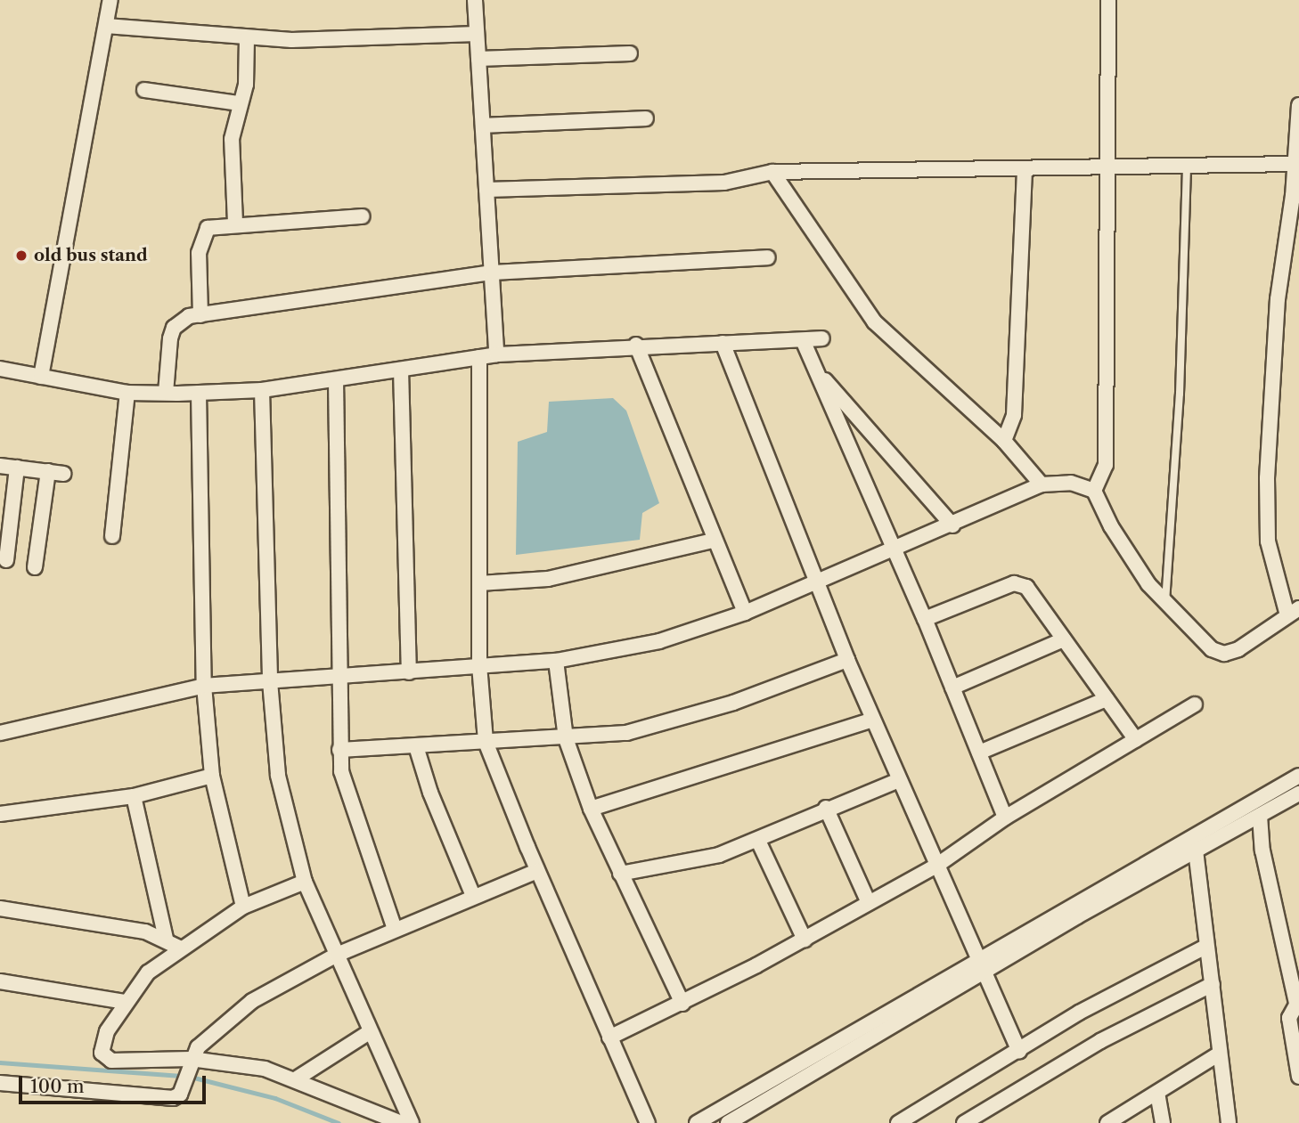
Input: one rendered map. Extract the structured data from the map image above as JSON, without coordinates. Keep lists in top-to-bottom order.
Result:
{
  "places": ["old bus stand"],
  "scale_bar": "100 m"
}
